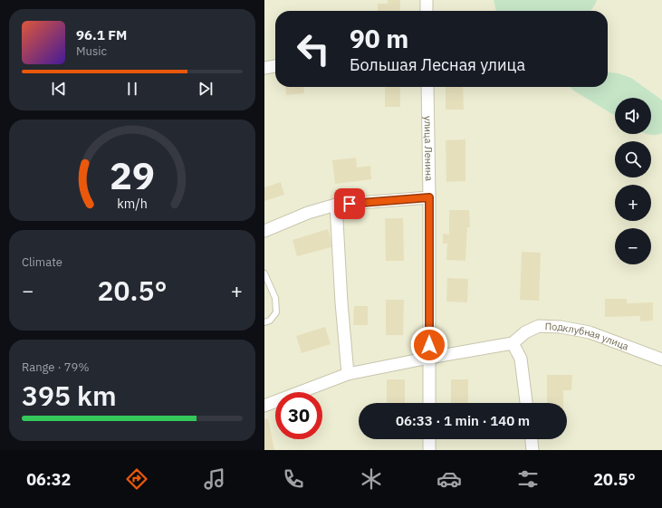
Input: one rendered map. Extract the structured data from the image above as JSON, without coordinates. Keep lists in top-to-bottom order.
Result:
{
  "streets": {
    "street": ["улица Ленина", "Подклубная улица"]
  },
  "crossings": [
    ["улица Ленина", "Подклубная улица"]
  ],
  "page": {
    "turn": ["90 m", "Большая Лесная улица"],
    "song": ["96.1 FM", "Music"],
    "map_buttons": ["+", "−"],
    "tile": [
      "Climate",
      ["Range · 79%", "395 km"]
    ],
    "heat": ["−", "20.5°", "+"],
    "limit": "30",
    "trip": "06:33 · 1 min · 140 m",
    "tabs": ["06:32", "20.5°"],
    "gauge": ["29", "km/h"]
  }
}
